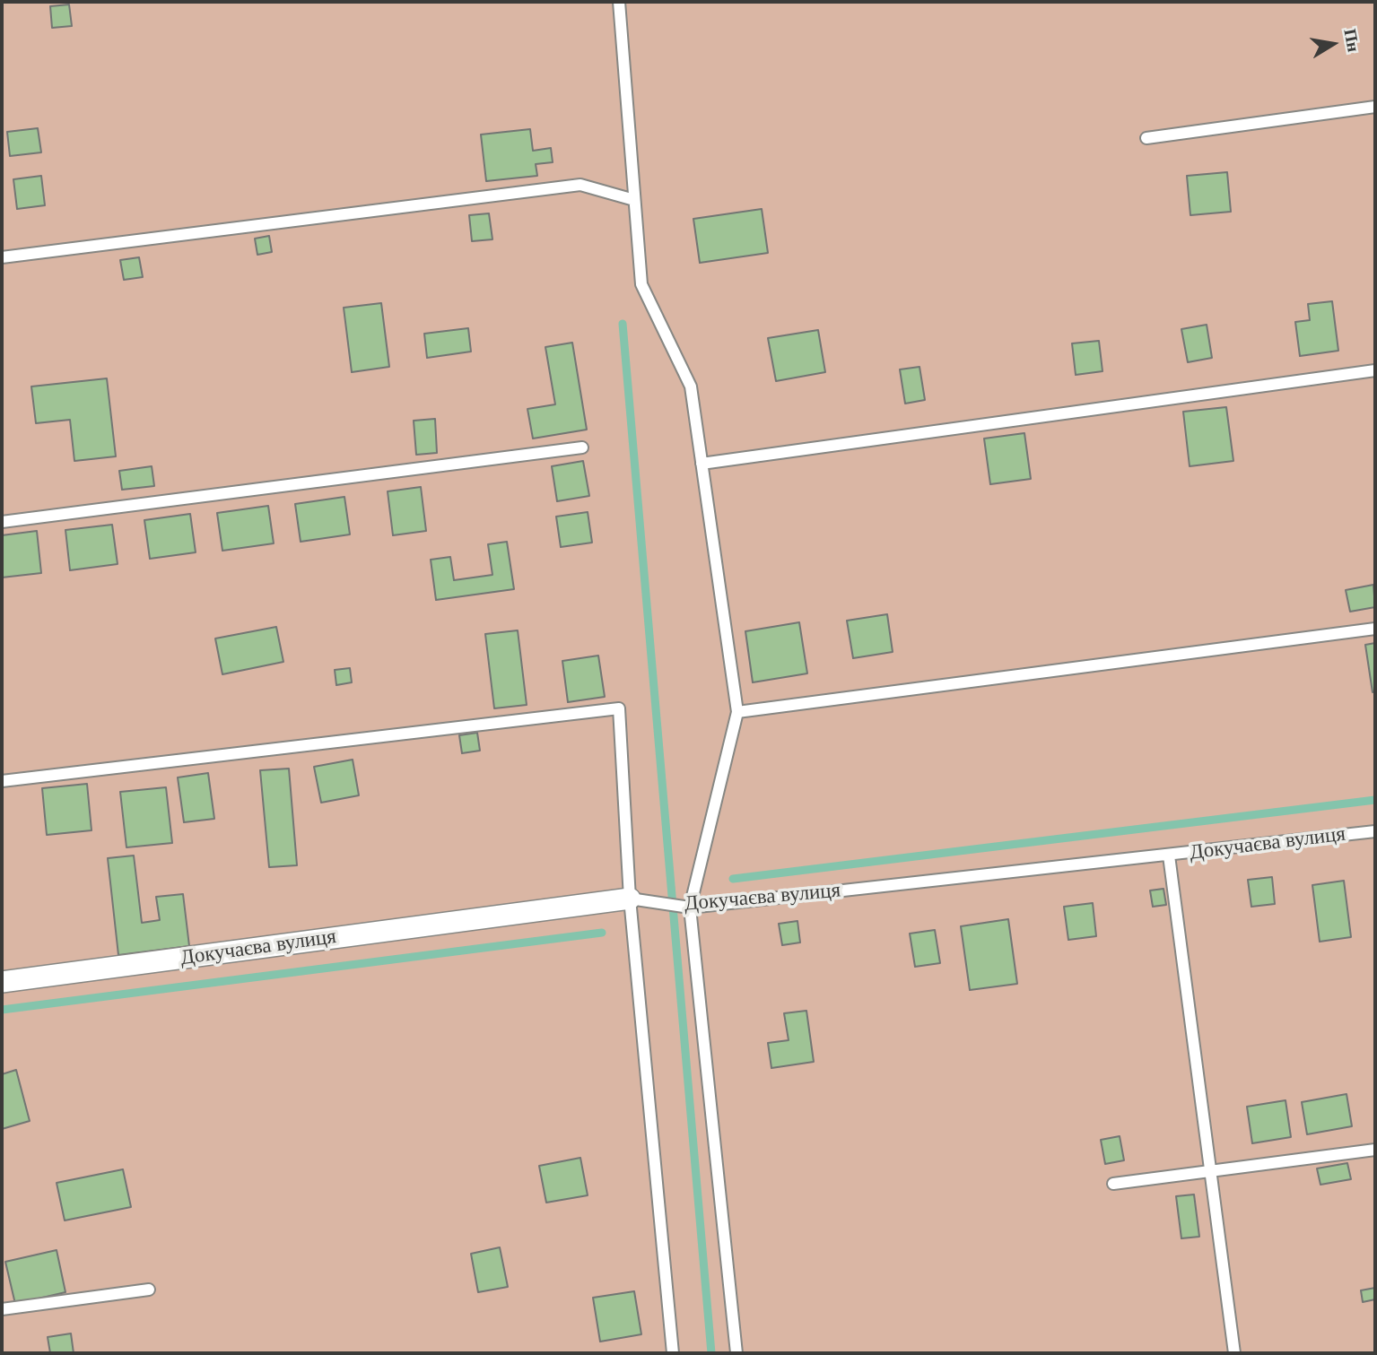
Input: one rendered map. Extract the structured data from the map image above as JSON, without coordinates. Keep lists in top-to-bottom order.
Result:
{
  "streets": {
    "street": ["Докучаєва вулиця"]
  },
  "north": "right"
}
